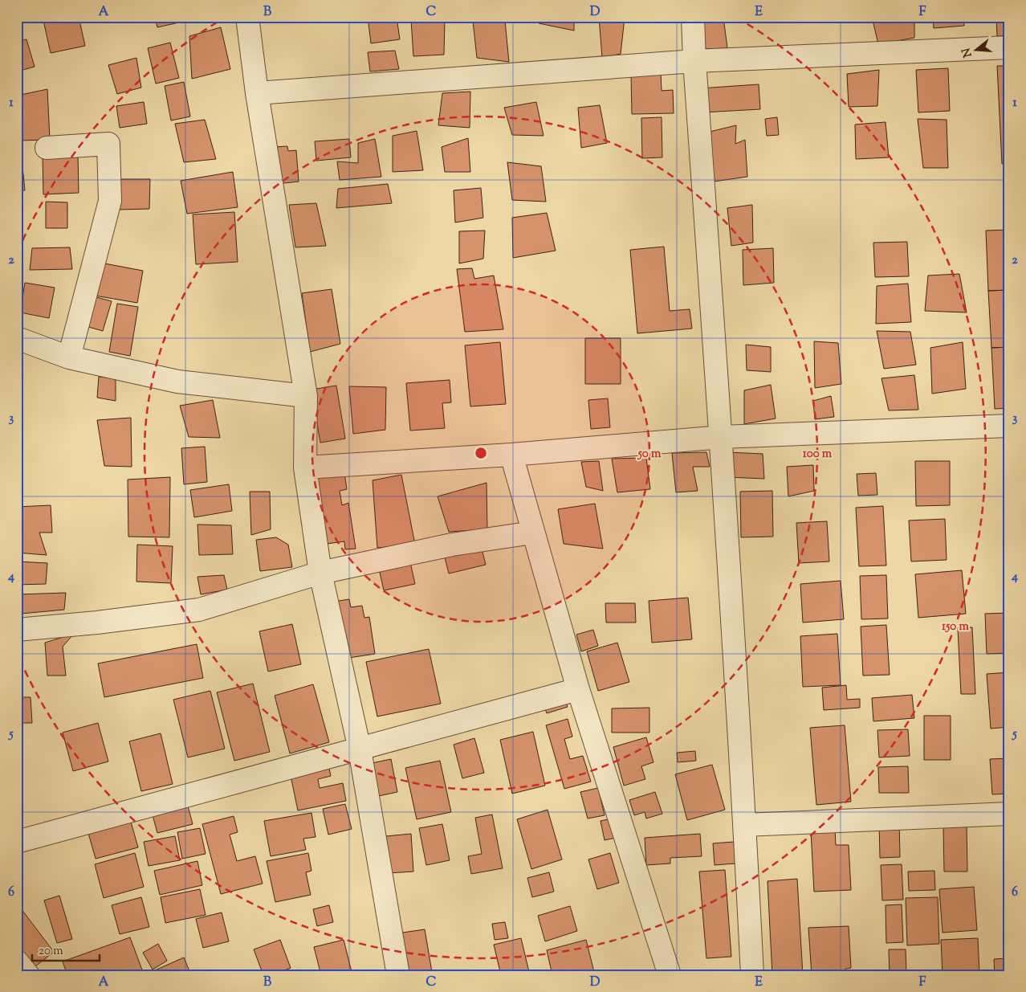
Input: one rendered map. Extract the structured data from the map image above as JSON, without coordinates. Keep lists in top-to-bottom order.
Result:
{
  "scale_bar": "20 m",
  "north": "left",
  "grid": {
    "columns": [
      "A",
      "B",
      "C",
      "D",
      "E",
      "F"
    ],
    "rows": [
      "1",
      "2",
      "3",
      "4",
      "5",
      "6"
    ]
  },
  "rings": ["50 m", "100 m", "150 m"]
}
